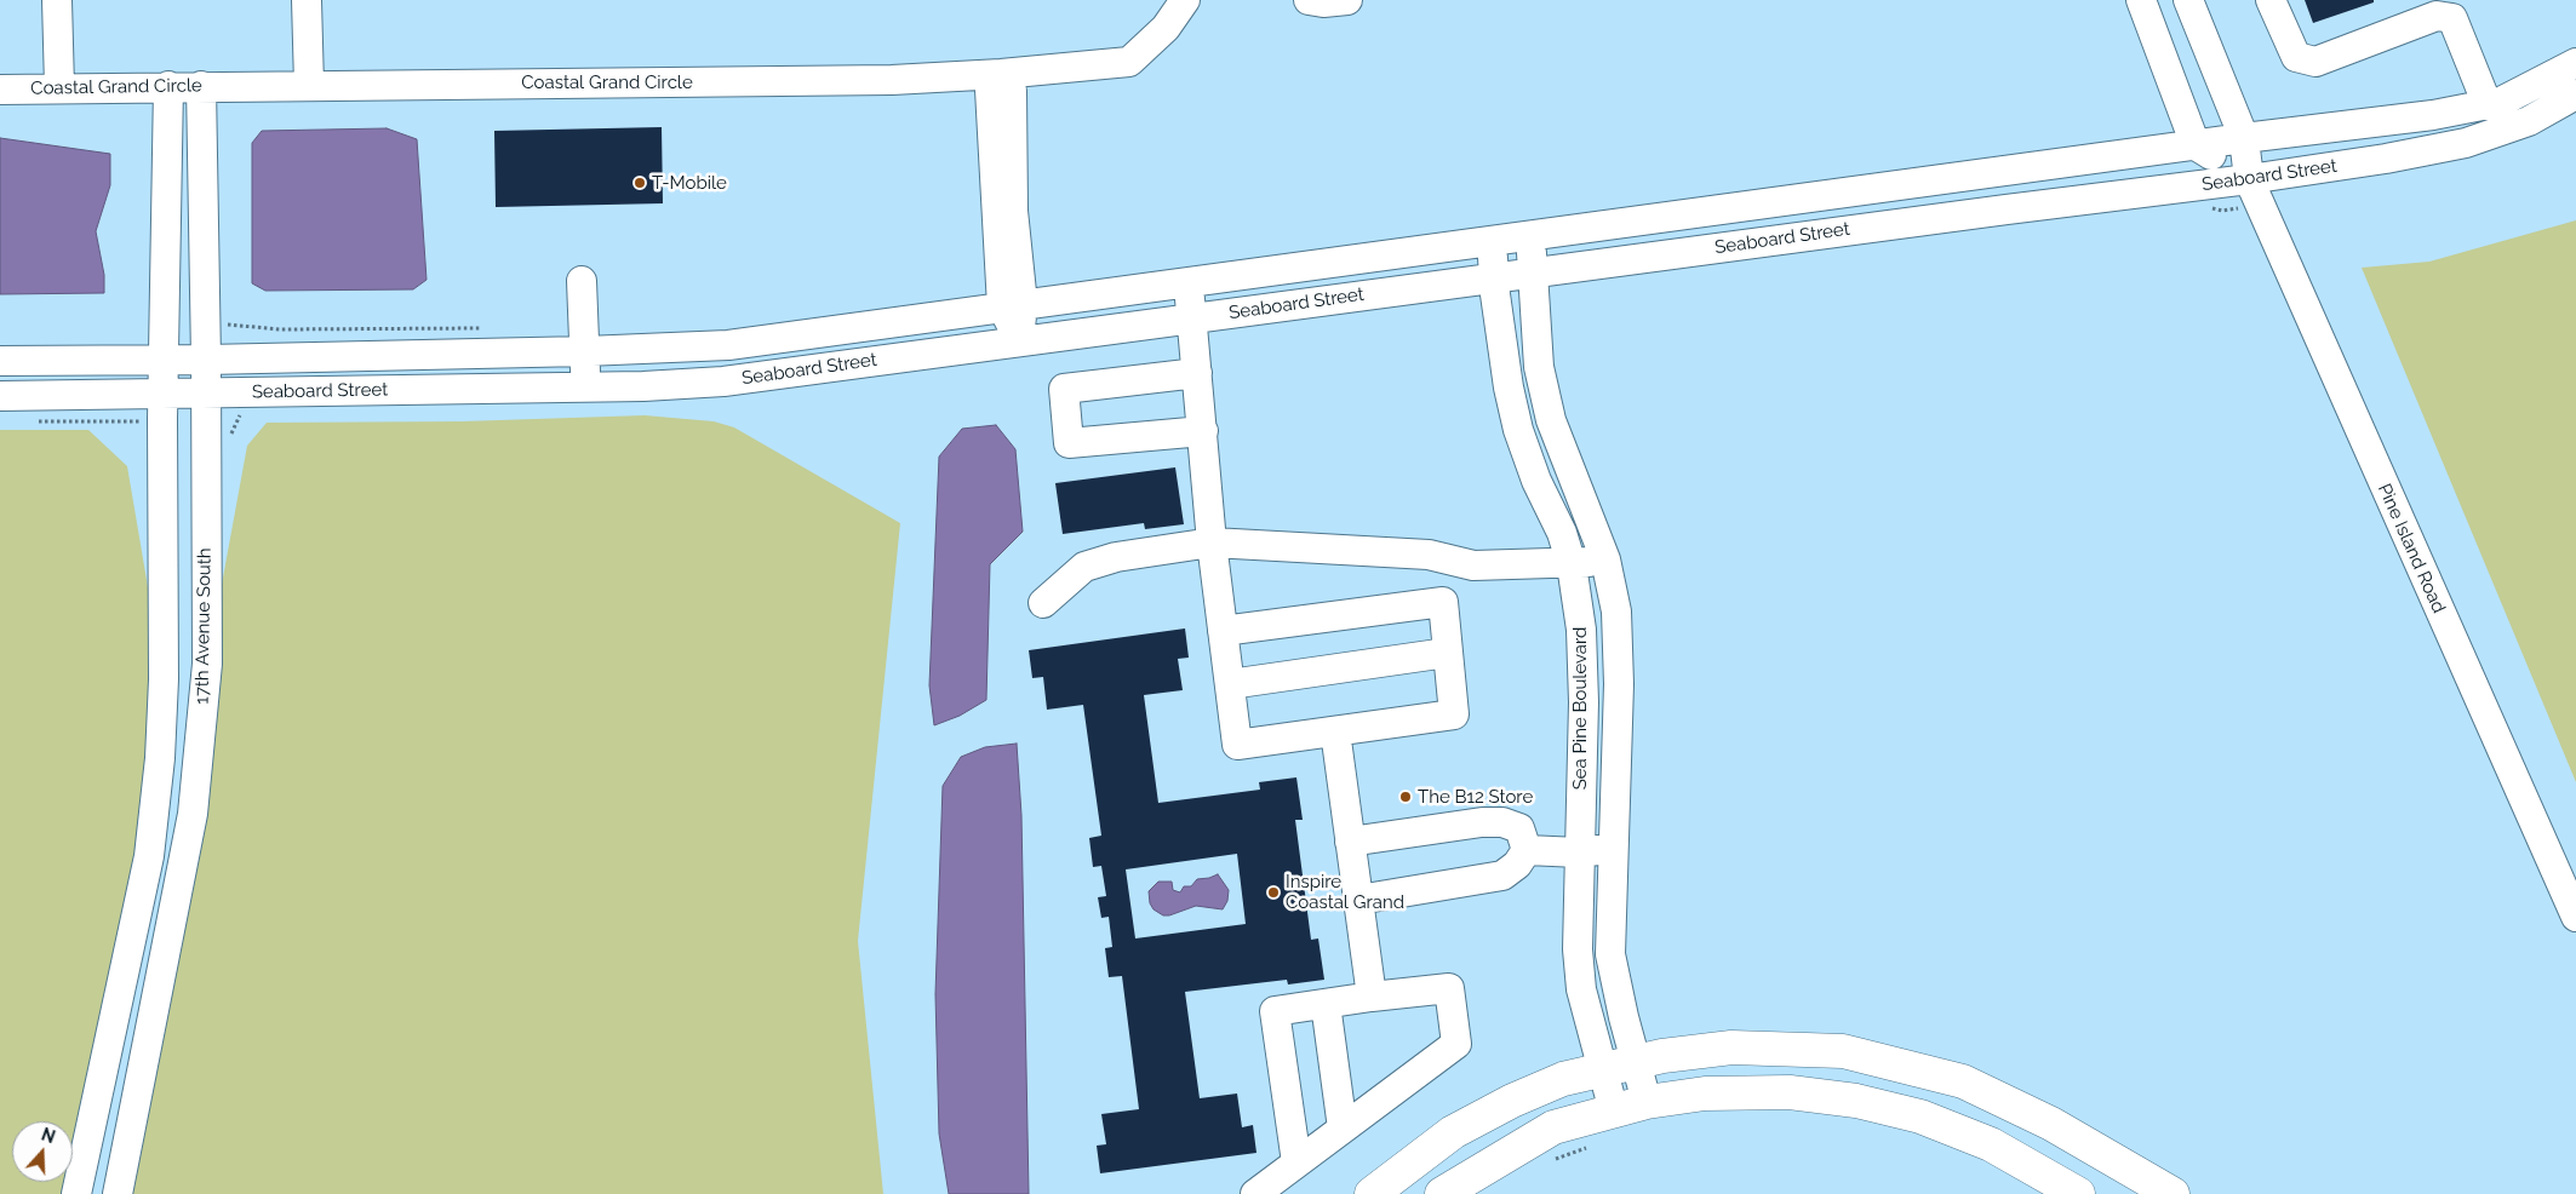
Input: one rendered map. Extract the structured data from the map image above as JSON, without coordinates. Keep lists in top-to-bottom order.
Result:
{
  "streets": {
    "street": [
      "Coastal Grand Circle",
      "Seaboard Street",
      "Pine Island Road",
      "17th Avenue South",
      "Sea Pine Boulevard"
    ]
  },
  "crossings": [
    ["Coastal Grand Circle", "17th Avenue South"],
    ["Seaboard Street", "Pine Island Road"],
    ["Seaboard Street", "17th Avenue South"],
    ["Seaboard Street", "Sea Pine Boulevard"]
  ],
  "places": ["T-Mobile", "The B12 Store", "Inspire Coastal Grand"],
  "north": "top"
}
